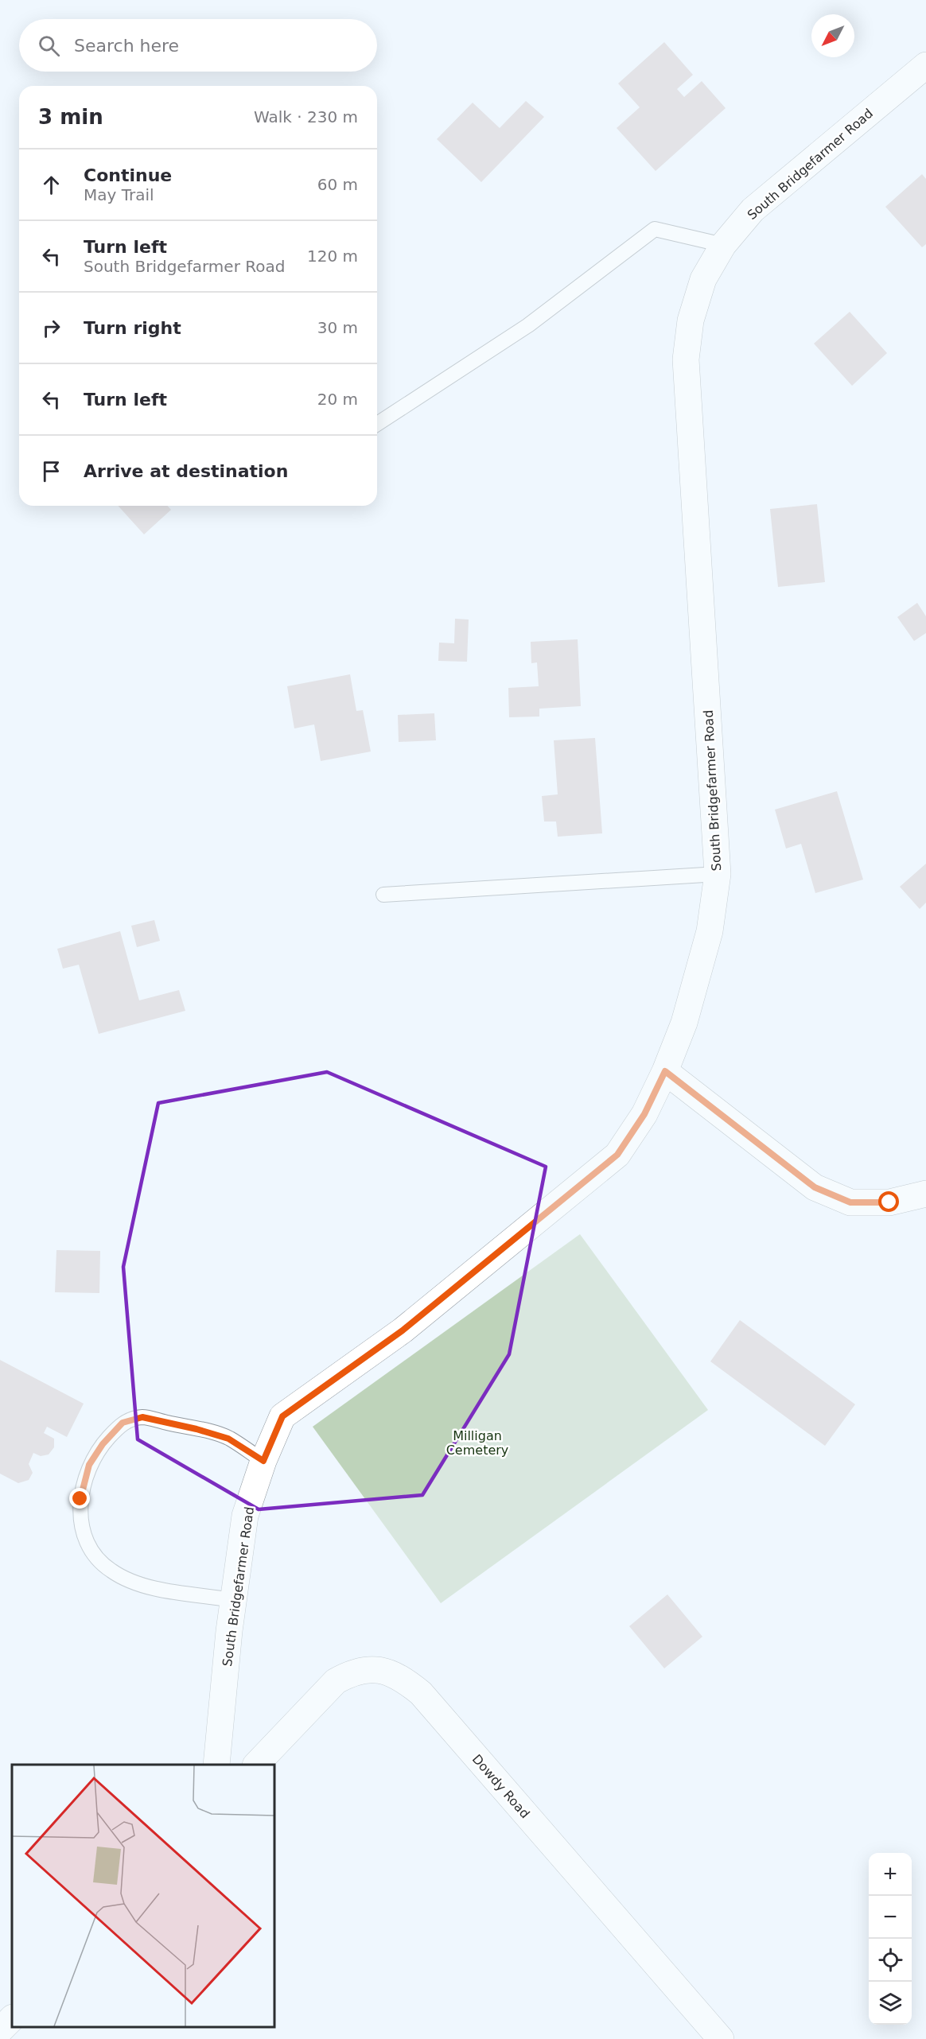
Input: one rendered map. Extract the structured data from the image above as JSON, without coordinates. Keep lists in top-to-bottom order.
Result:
{
  "streets": {
    "street": ["South Bridgefarmer Road", "Dowdy Road"]
  },
  "parks": ["Milligan Cemetery"],
  "north": "bottom left",
  "page": {
    "search": "Search here",
    "heading": ["3 min", "Walk · 230 m"],
    "list": [
      ["Continue", "May Trail", "60 m"],
      ["Turn left", "South Bridgefarmer Road", "120 m"],
      ["Turn right", "30 m"],
      ["Turn left", "20 m"],
      "Arrive at destination"
    ],
    "map_buttons": ["+", "−"]
  }
}
